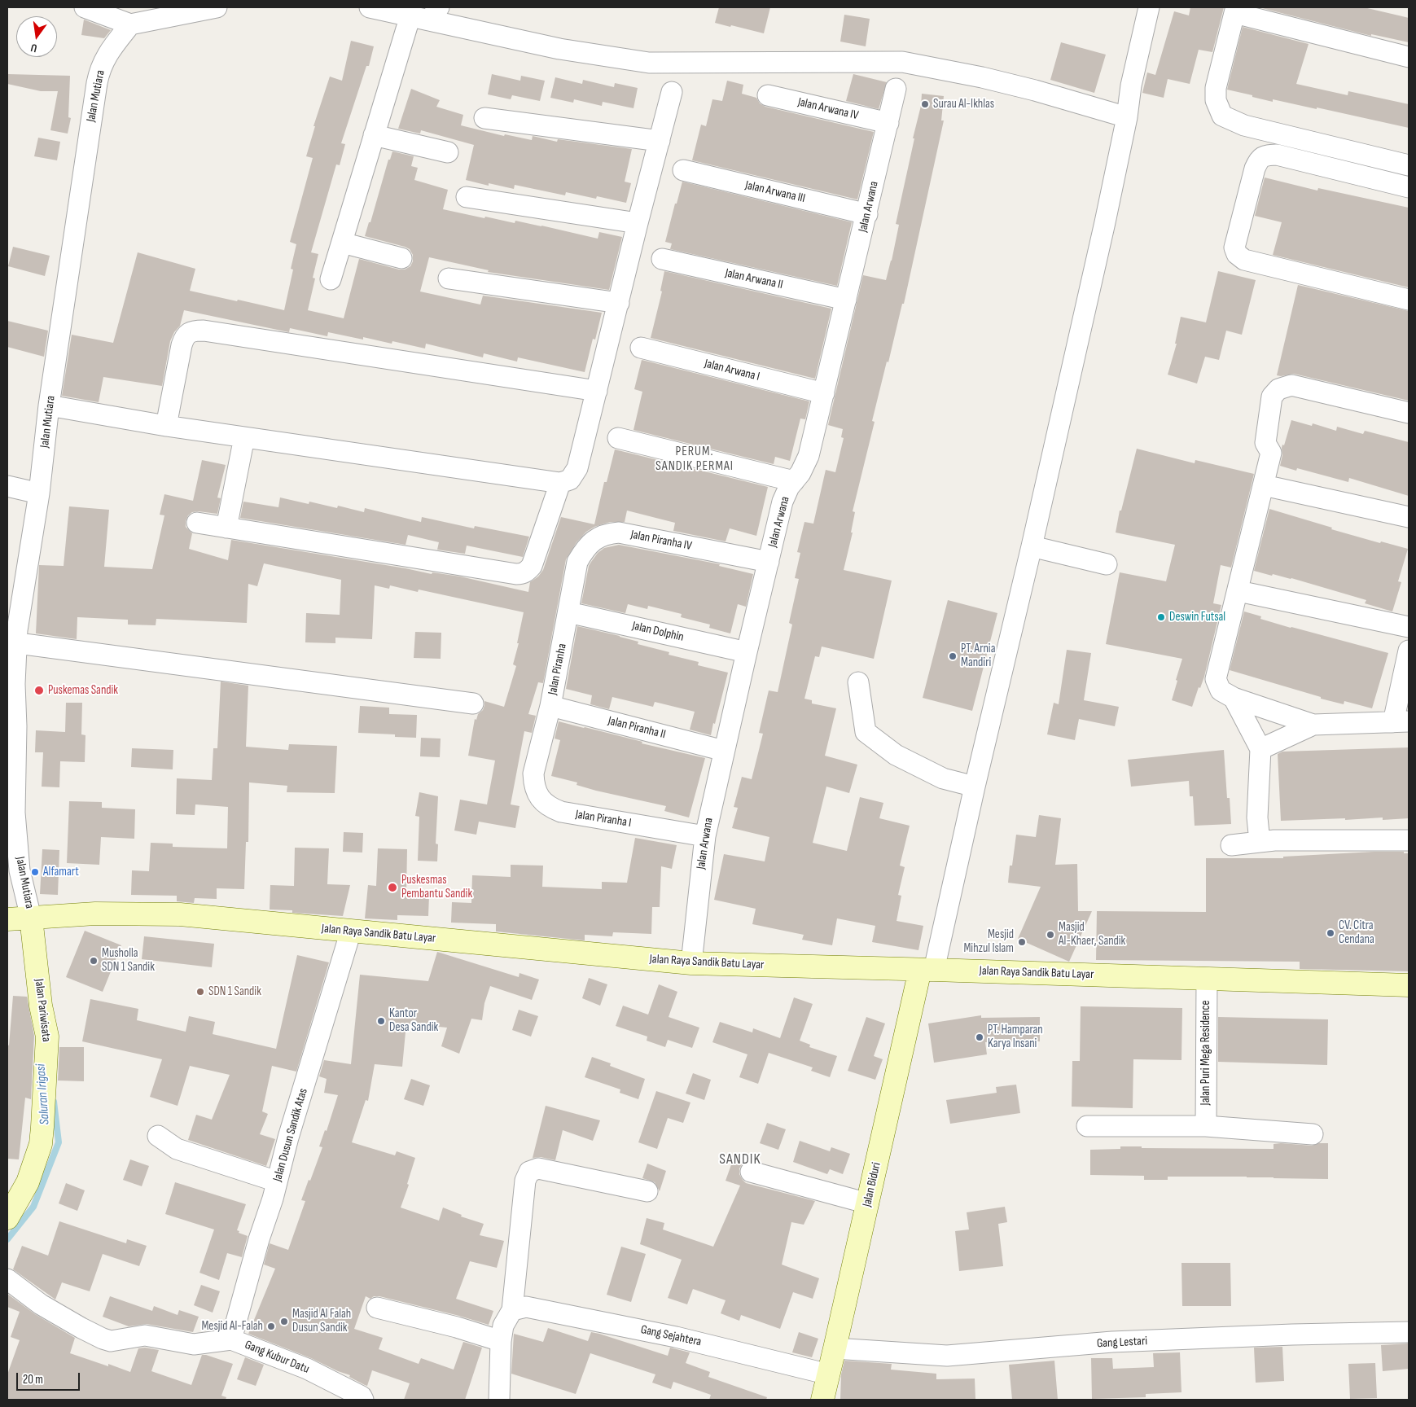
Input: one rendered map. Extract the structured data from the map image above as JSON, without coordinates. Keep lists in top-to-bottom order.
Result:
{
  "streets": {
    "main road": ["Jalan Raya Sandik Batu Layar", "Jalan Pariwisata", "Jalan Biduri"],
    "street": [
      "Jalan Mutiara",
      "Jalan Arwana IV",
      "Jalan Arwana III",
      "Jalan Arwana",
      "Jalan Arwana II",
      "Jalan Arwana I",
      "Jalan Piranha IV",
      "Jalan Dolphin",
      "Jalan Piranha",
      "Jalan Piranha II",
      "Jalan Piranha I",
      "Jalan Puri Mega Residence",
      "Jalan Dusun Sandik Atas",
      "Gang Sejahtera",
      "Gang Lestari",
      "Gang Kubur Datu"
    ]
  },
  "crossings": [
    ["Jalan Mutiara", "Jalan Raya Sandik Batu Layar"],
    ["Jalan Mutiara", "Jalan Pariwisata"],
    ["Jalan Arwana IV", "Jalan Arwana"],
    ["Jalan Arwana III", "Jalan Arwana"],
    ["Jalan Arwana", "Jalan Arwana II"],
    ["Jalan Arwana", "Jalan Arwana I"],
    ["Jalan Arwana", "Jalan Piranha IV"],
    ["Jalan Arwana", "Jalan Dolphin"],
    ["Jalan Arwana", "Jalan Piranha II"],
    ["Jalan Arwana", "Jalan Piranha I"],
    ["Jalan Arwana", "Jalan Raya Sandik Batu Layar"],
    ["Jalan Piranha IV", "Jalan Piranha"],
    ["Jalan Dolphin", "Jalan Piranha"],
    ["Jalan Piranha", "Jalan Piranha II"],
    ["Jalan Piranha", "Jalan Piranha I"],
    ["Jalan Raya Sandik Batu Layar", "Jalan Pariwisata"],
    ["Jalan Raya Sandik Batu Layar", "Jalan Puri Mega Residence"],
    ["Jalan Raya Sandik Batu Layar", "Jalan Dusun Sandik Atas"],
    ["Jalan Raya Sandik Batu Layar", "Jalan Biduri"],
    ["Jalan Dusun Sandik Atas", "Gang Kubur Datu"],
    ["Jalan Biduri", "Gang Sejahtera"],
    ["Jalan Biduri", "Gang Lestari"]
  ],
  "districts": ["PERUM. SANDIK PERMAI", "SANDIK"],
  "water": ["Saluran Irigasi"],
  "places": [
    "Surau Al-Ikhlas",
    "Deswin Futsal",
    "PT. Arnia Mandiri",
    "Puskemas Sandik",
    "Alfamart",
    "Puskesmas Pembantu Sandik",
    "CV. Citra Cendana",
    "Masjid Al-Khaer, Sandik",
    "Mesjid Mihzul Islam",
    "Musholla SDN 1 Sandik",
    "SDN 1 Sandik",
    "Kantor Desa Sandik",
    "PT. Hamparan Karya Insani",
    "Masjid Al Falah Dusun Sandik",
    "Mesjid Al-Falah"
  ],
  "scale_bar": "20 m",
  "north": "bottom"
}
